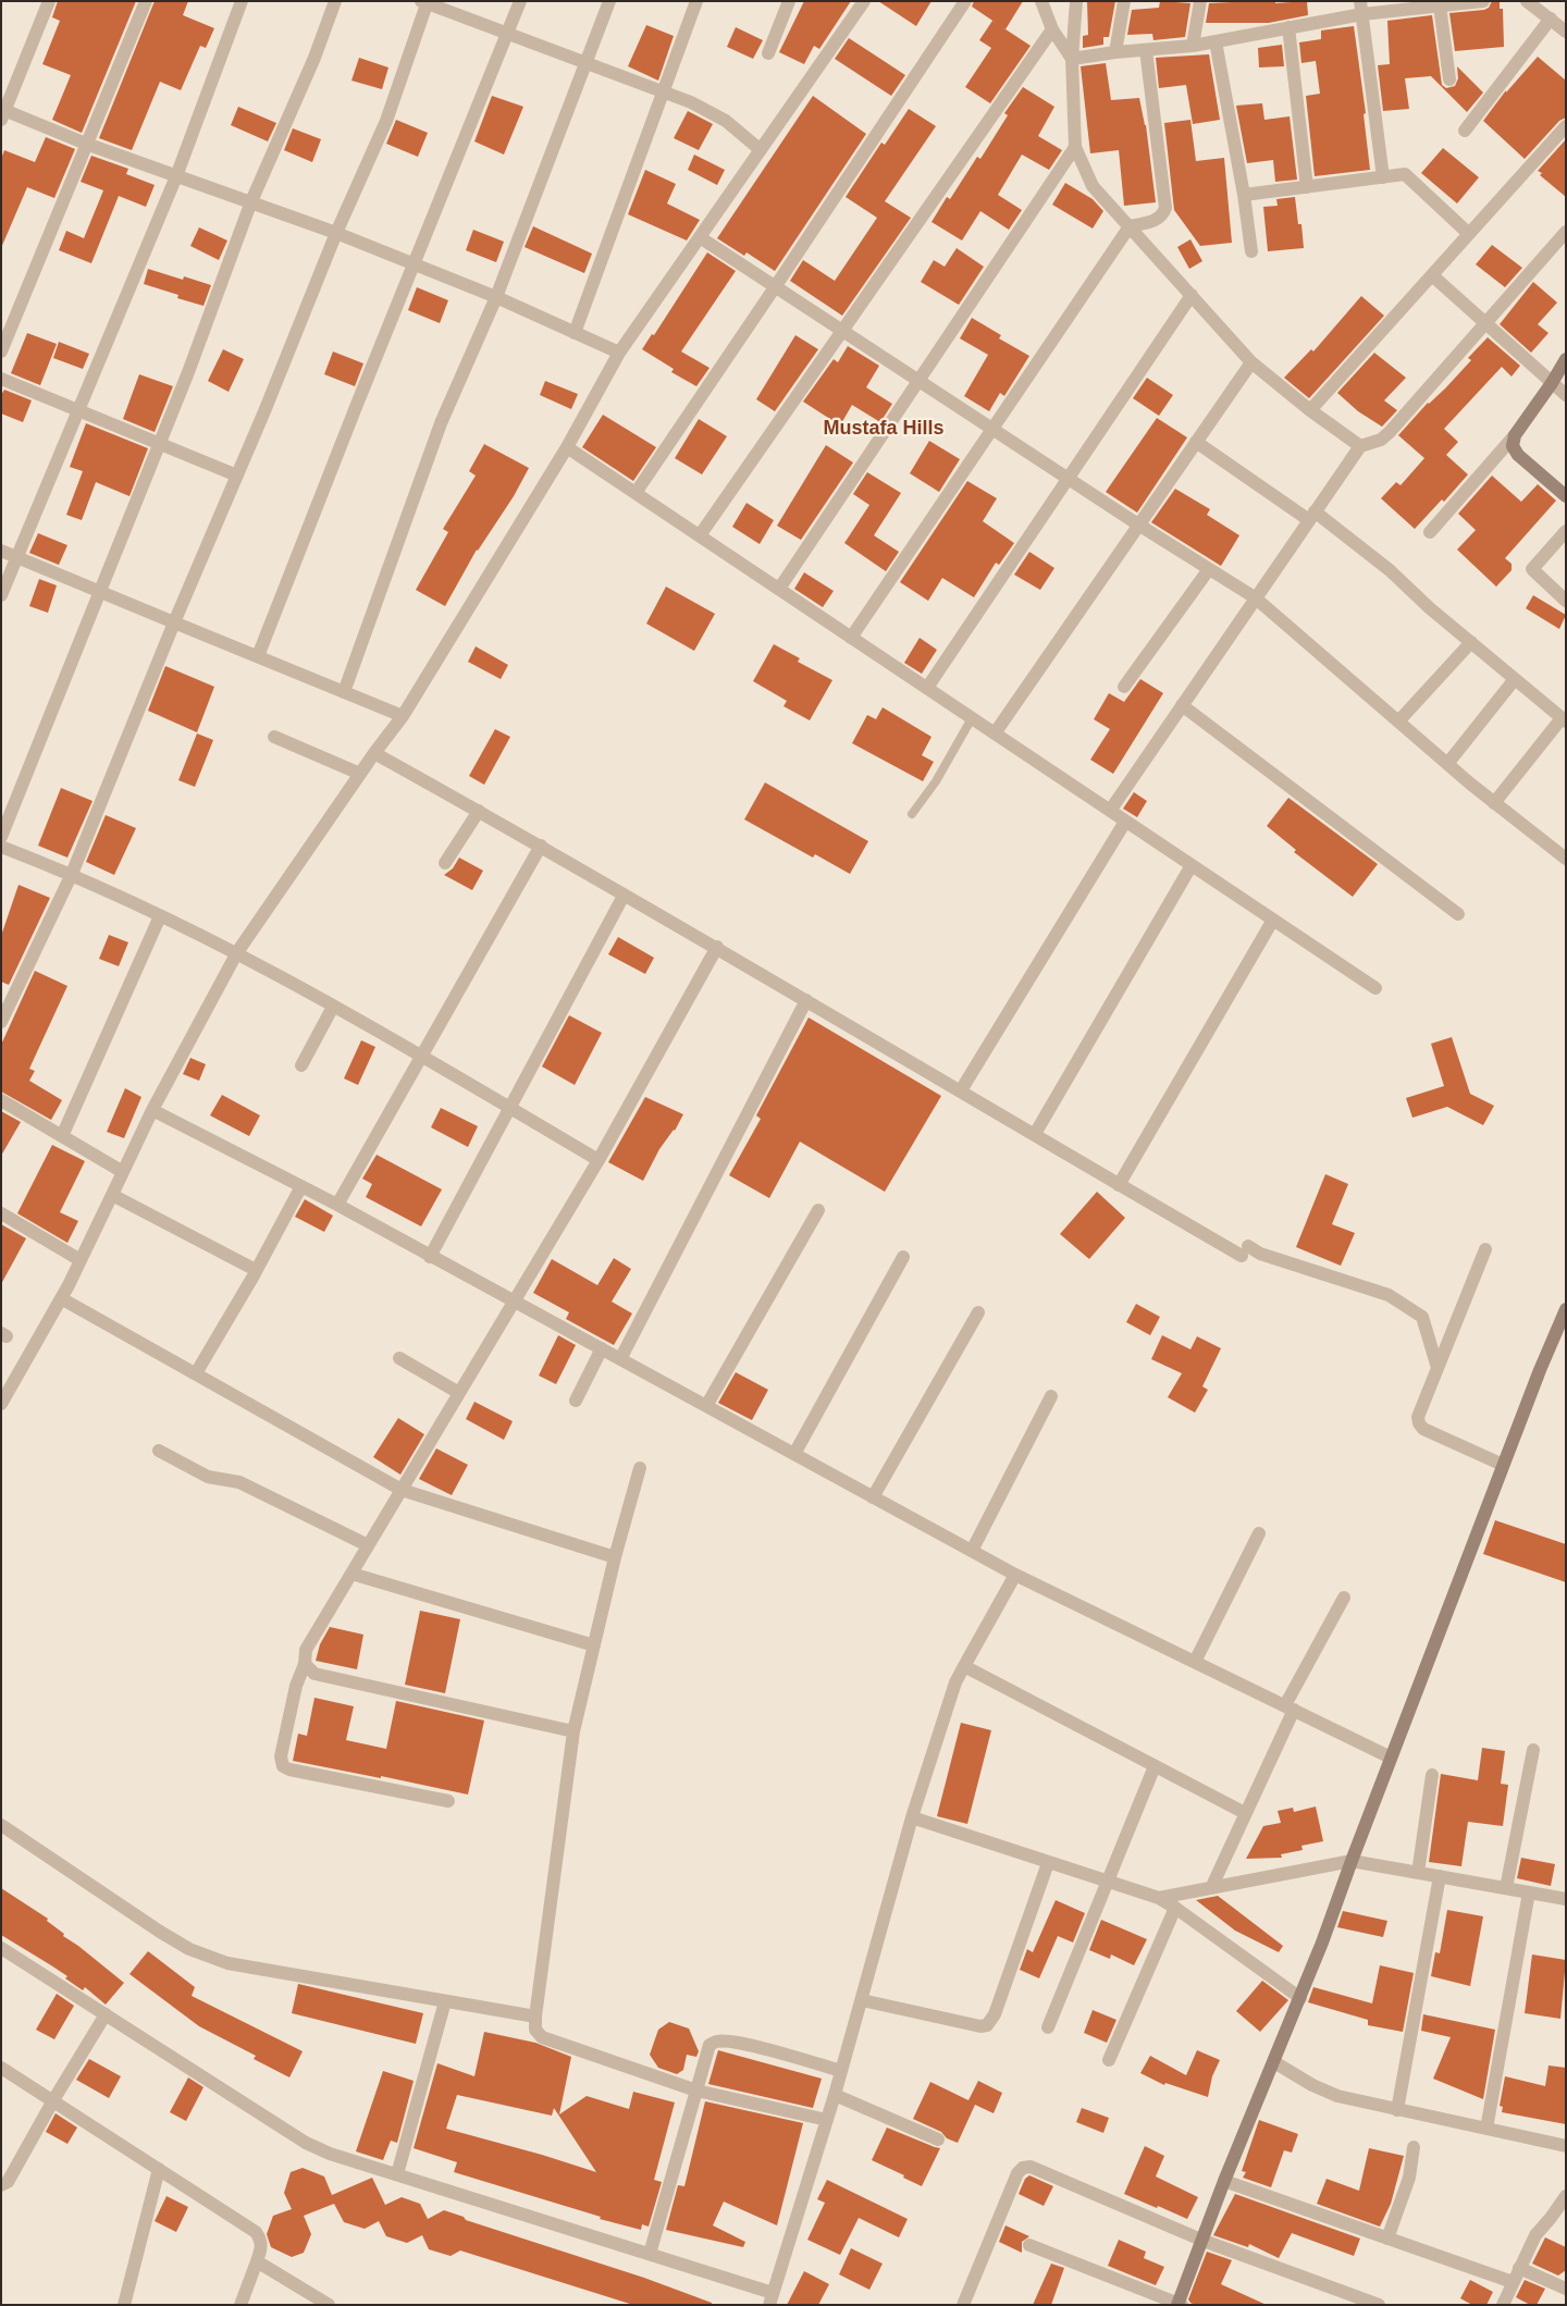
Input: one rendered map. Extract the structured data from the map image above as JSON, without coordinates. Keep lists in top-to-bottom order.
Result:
{
  "districts": ["Mustafa Hills"]
}
